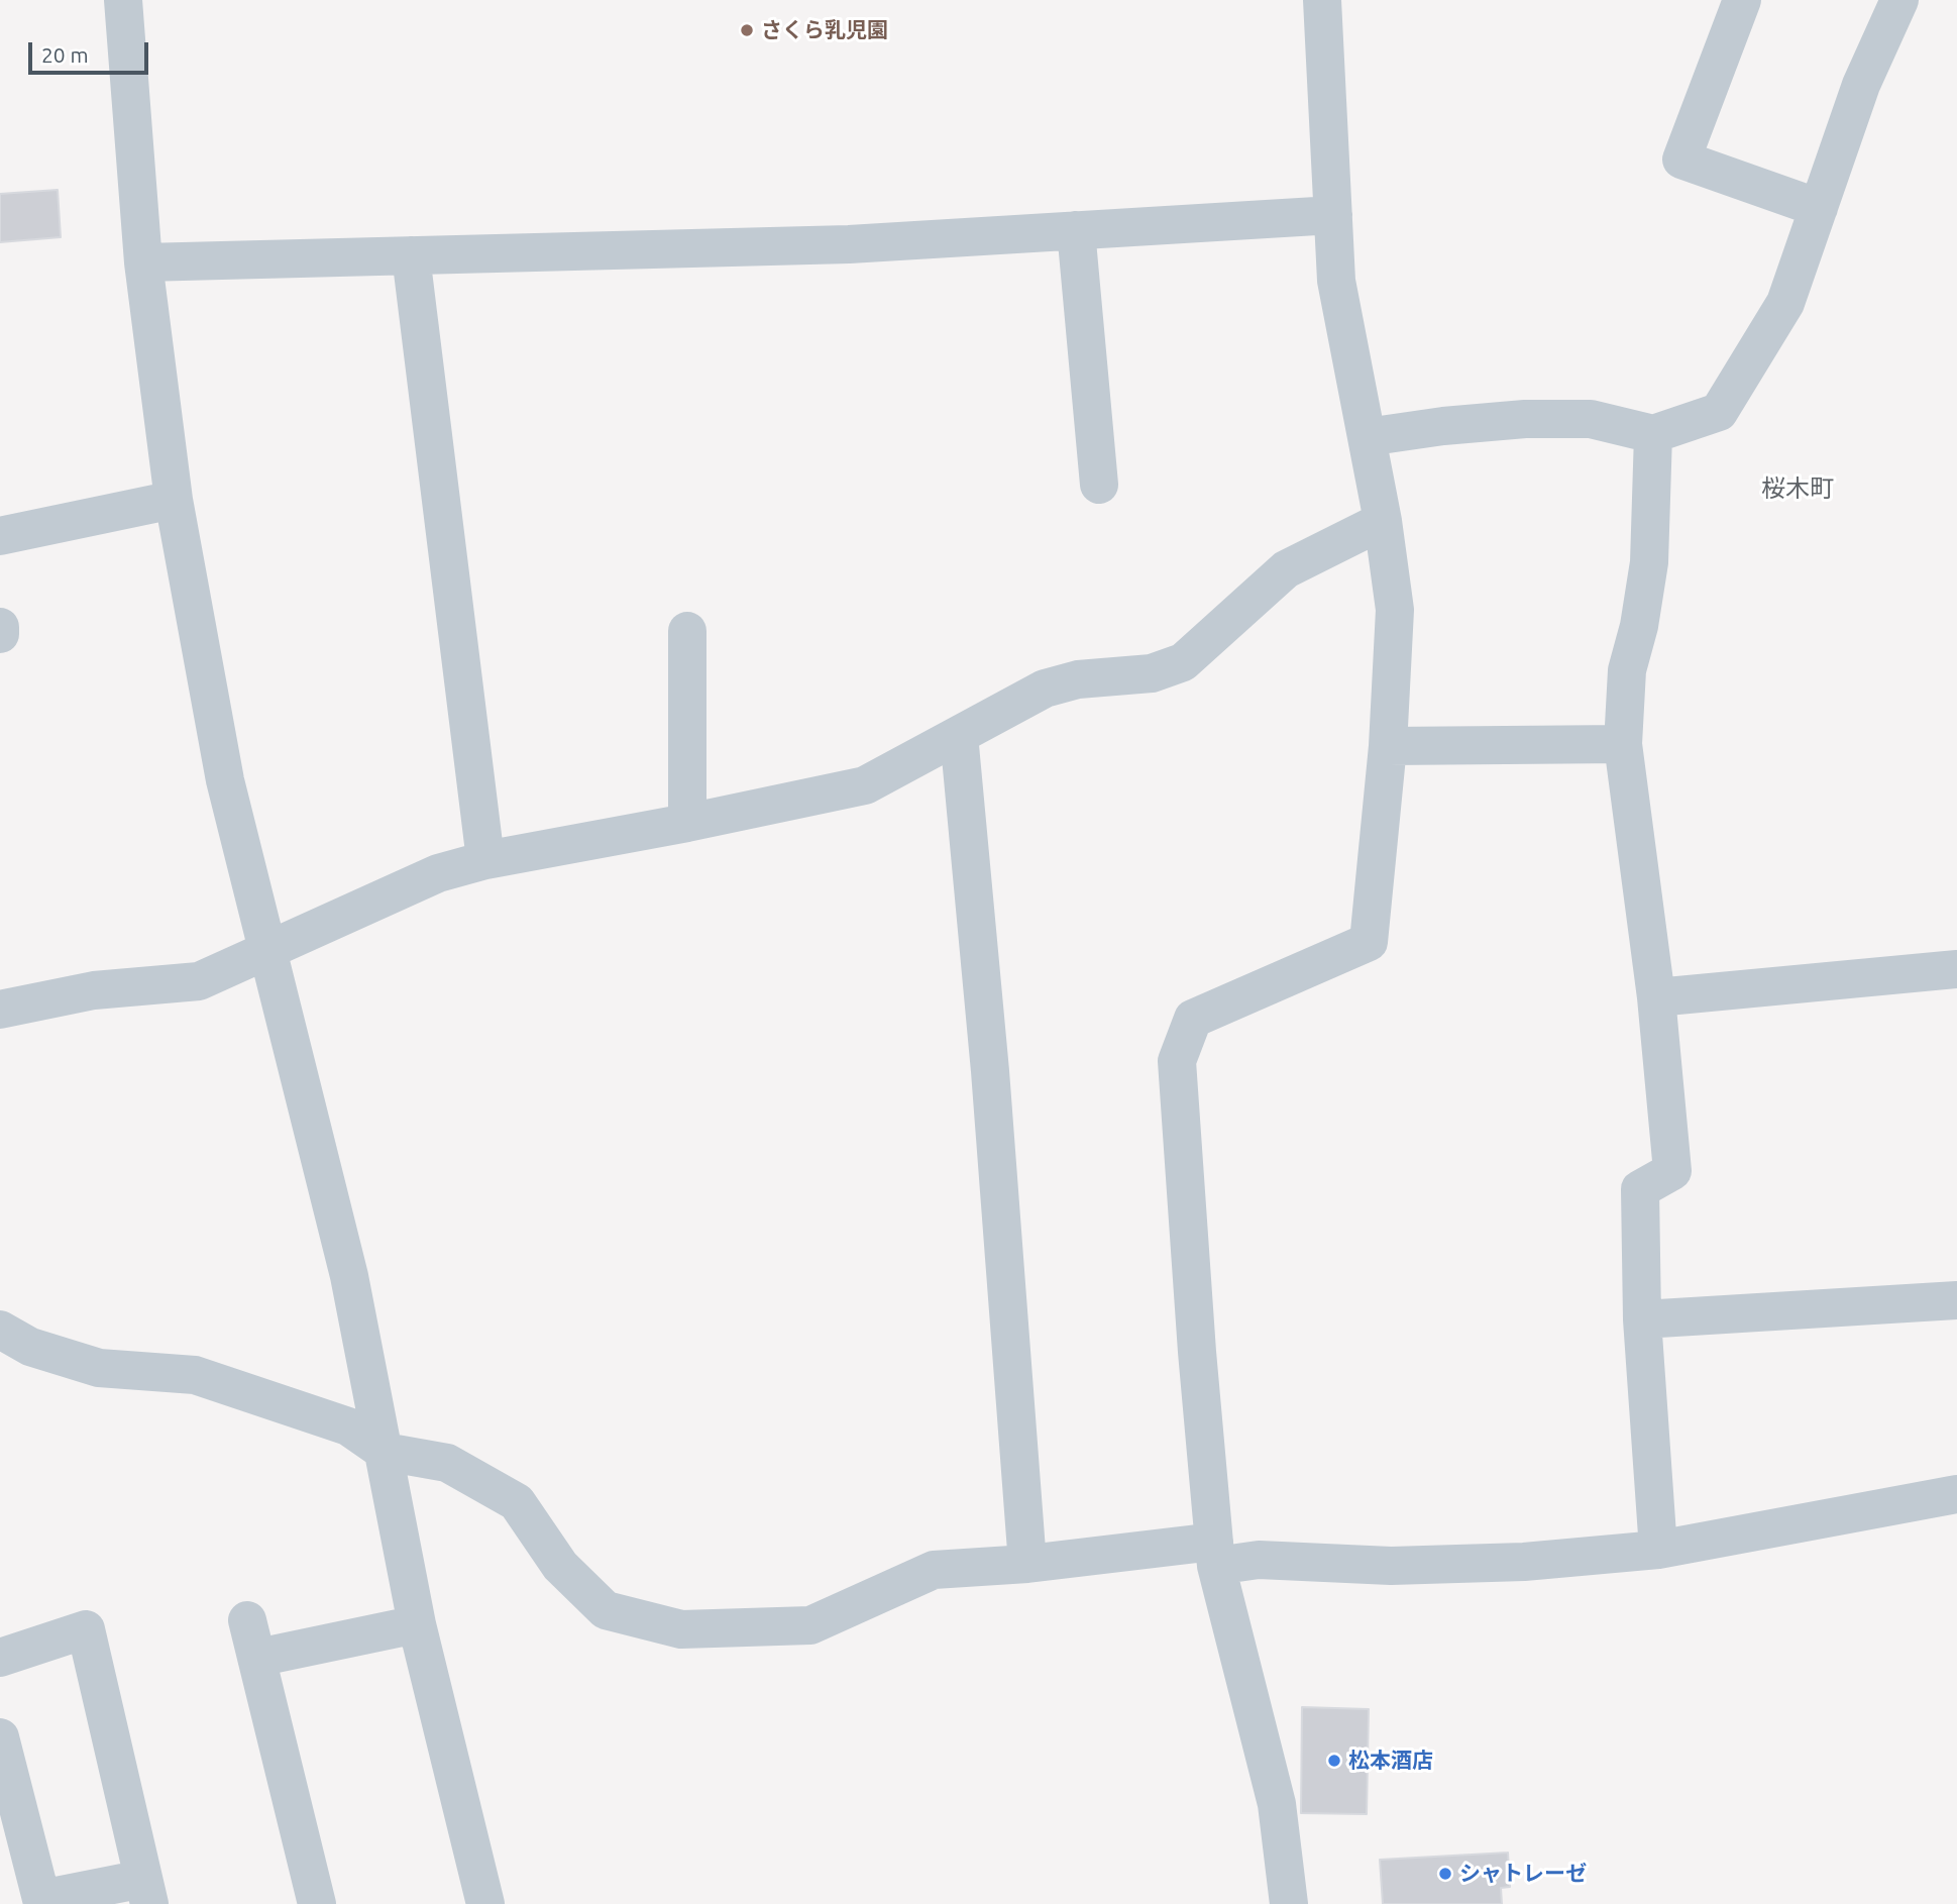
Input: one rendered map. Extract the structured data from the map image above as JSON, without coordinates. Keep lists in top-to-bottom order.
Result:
{
  "districts": ["桜木町"],
  "places": ["さくら乳児園", "松本酒店", "シャトレーゼ"],
  "scale_bar": "20 m"
}
